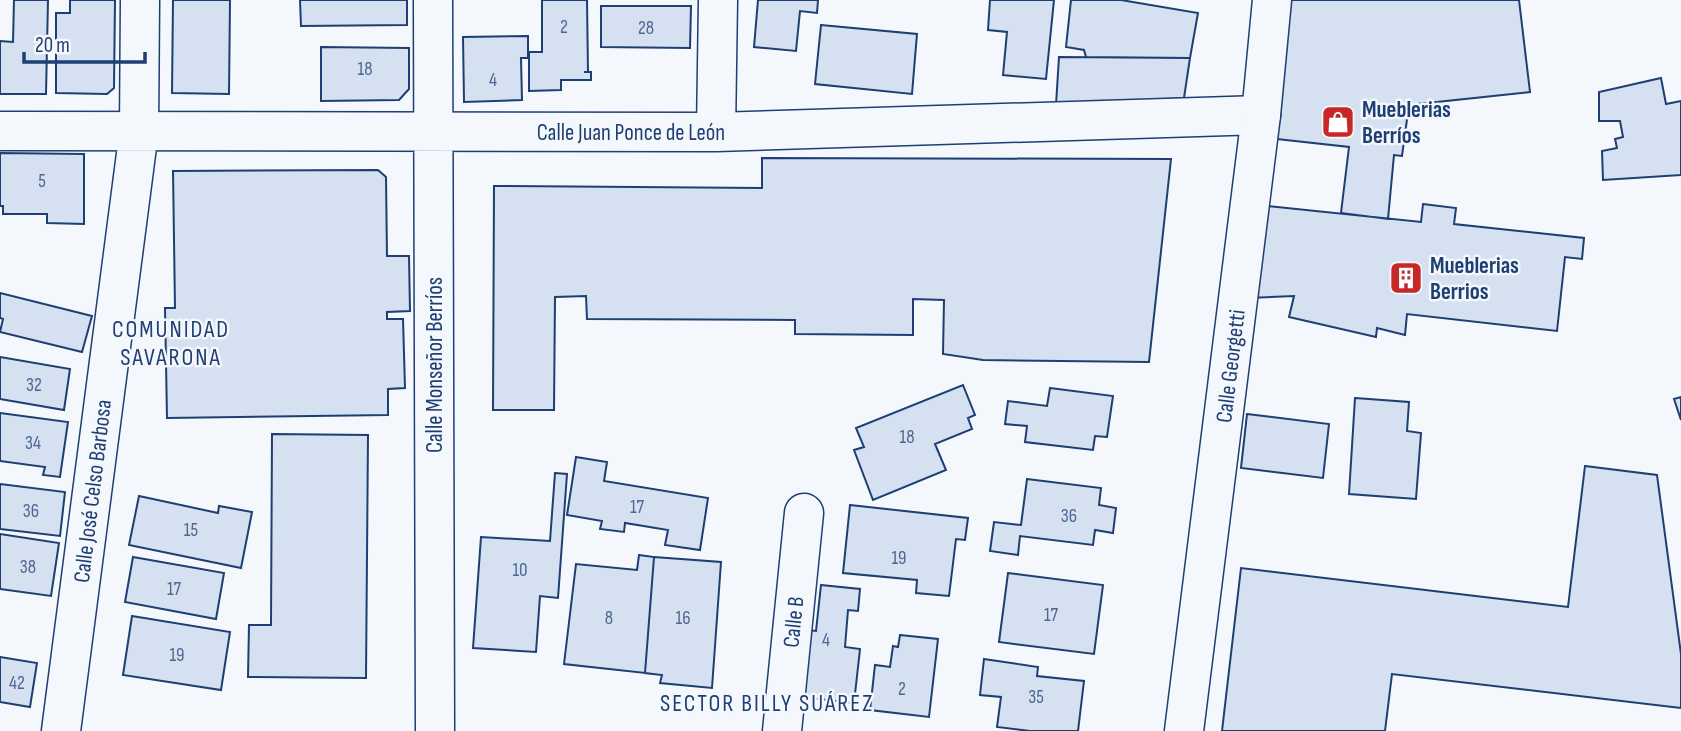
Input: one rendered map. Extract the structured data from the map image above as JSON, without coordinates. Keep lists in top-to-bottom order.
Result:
{
  "streets": {
    "street": [
      "Calle Juan Ponce de León",
      "Calle Monseñor Berríos",
      "Calle Georgetti",
      "Calle José Celso Barbosa",
      "Calle B"
    ]
  },
  "crossings": [
    ["Calle Juan Ponce de León", "Calle Monseñor Berríos"],
    ["Calle Juan Ponce de León", "Calle Georgetti"],
    ["Calle Juan Ponce de León", "Calle José Celso Barbosa"]
  ],
  "districts": ["COMUNIDAD SAVARONA", "SECTOR BILLY SUÁREZ"],
  "places": {
    "shop": ["Mueblerias Berríos"],
    "building": ["Mueblerias Berrios"]
  },
  "house_numbers": [
    "2",
    "28",
    "18",
    "4",
    "5",
    "32",
    "18",
    "34",
    "17",
    "36",
    "36",
    "15",
    "19",
    "38",
    "10",
    "17",
    "17",
    "8",
    "16",
    "4",
    "19",
    "42",
    "2",
    "35"
  ],
  "scale_bar": "20 m"
}
